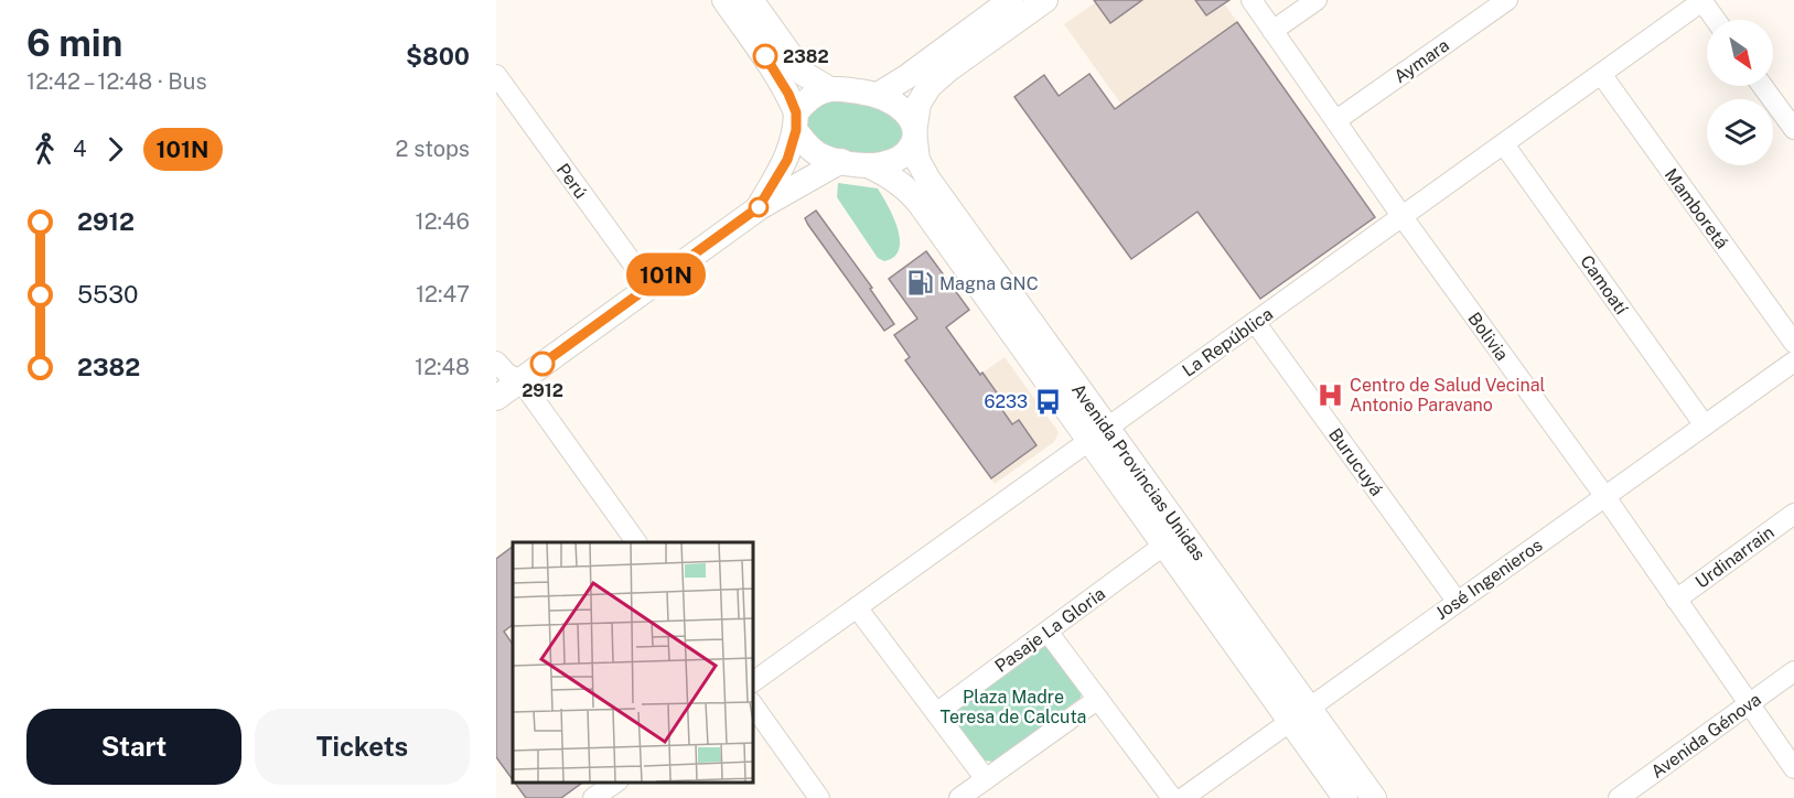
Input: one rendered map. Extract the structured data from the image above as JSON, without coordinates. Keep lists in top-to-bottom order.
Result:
{
  "streets": {
    "main road": ["Avenida Provincias Unidas"],
    "street": [
      "Aymara",
      "Perú",
      "Mamboretá",
      "Camoatí",
      "Bolivia",
      "La República",
      "Burucuyá",
      "Urdinarrain",
      "José Ingenieros",
      "Pasaje La Gloria",
      "Avenida Génova"
    ]
  },
  "crossings": [
    ["Aymara", "Bolivia"],
    ["Mamboretá", "La República"],
    ["Camoatí", "La República"],
    ["Camoatí", "José Ingenieros"],
    ["Bolivia", "La República"],
    ["Bolivia", "Urdinarrain"],
    ["Bolivia", "José Ingenieros"],
    ["Bolivia", "Avenida Génova"],
    ["La República", "Burucuyá"],
    ["La República", "Avenida Provincias Unidas"],
    ["Burucuyá", "José Ingenieros"],
    ["Avenida Provincias Unidas", "José Ingenieros"],
    ["Avenida Provincias Unidas", "Pasaje La Gloria"]
  ],
  "parks": ["Plaza Madre Teresa de Calcuta"],
  "places": {
    "other": ["2382", "2912"],
    "fuel station": ["Magna GNC"],
    "hospital": ["Centro de Salud Vecinal Antonio Paravano"],
    "bus stop": ["6233"]
  },
  "lines": ["bus line 101N"],
  "north": "bottom right",
  "page": {
    "heading": ["6 min", "12:42 – 12:48 · Bus", "$800"],
    "on_map": "101N",
    "legs": ["4", "101N", "2 stops"],
    "list": [
      {
        "name": "2912",
        "value": "12:46"
      },
      {
        "name": "5530",
        "value": "12:47"
      },
      {
        "name": "2382",
        "value": "12:48"
      }
    ],
    "buttons": ["Start", "Tickets"]
  }
}
